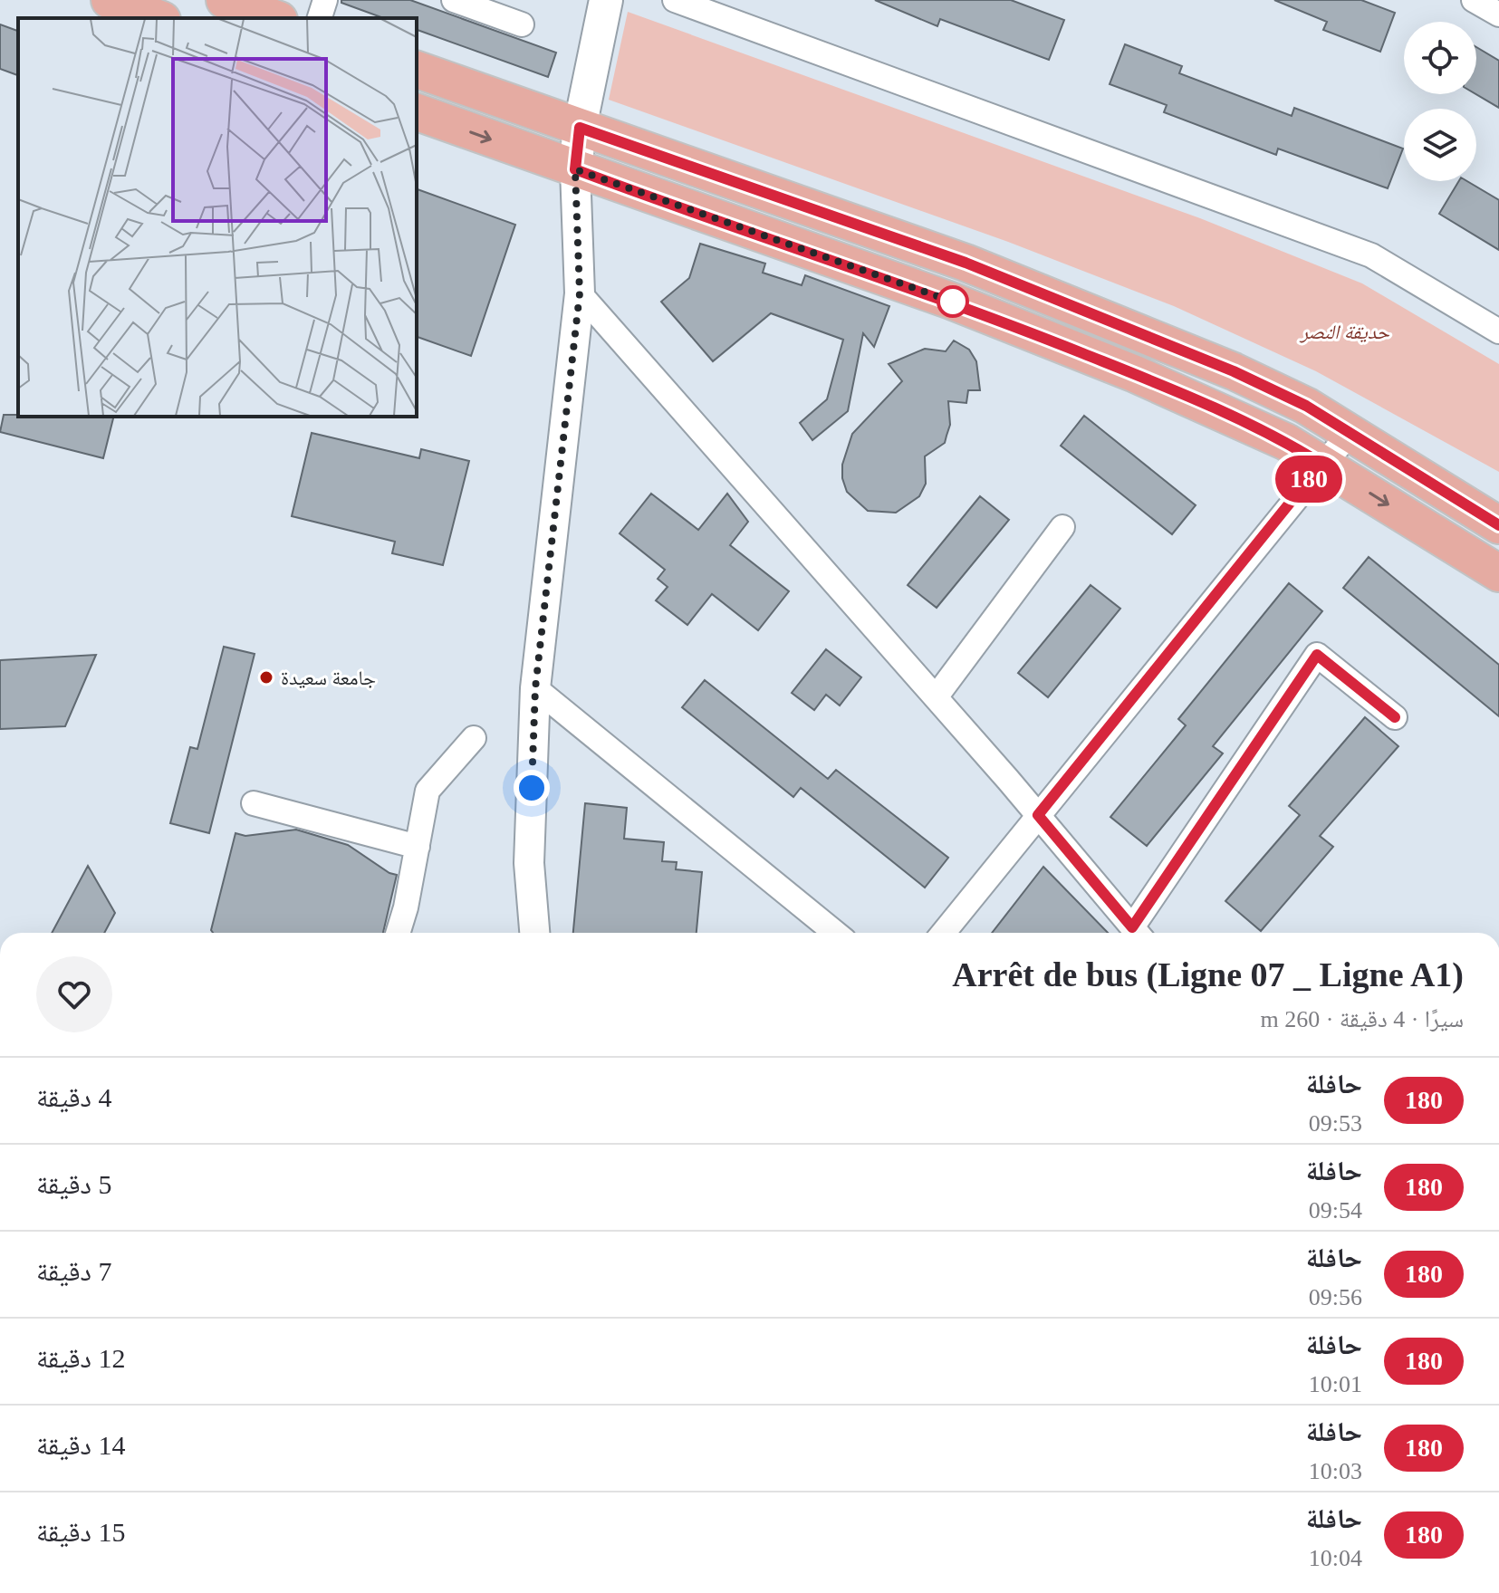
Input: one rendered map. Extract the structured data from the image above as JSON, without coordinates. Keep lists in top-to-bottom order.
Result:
{
  "parks": ["حديقة النصر"],
  "places": ["جامعة سعيدة"],
  "lines": ["bus line 180"],
  "page": {
    "on_map": "180",
    "heading": ["Arrêt de bus (Ligne 07 _ Ligne A1)", "سيرًا · 4 دقيقة · 260 m"],
    "list": [
      {
        "mark": "180",
        "name": "حافلة",
        "note": "09:53",
        "value": "4 دقيقة"
      },
      {
        "mark": "180",
        "name": "حافلة",
        "note": "09:54",
        "value": "5 دقيقة"
      },
      {
        "mark": "180",
        "name": "حافلة",
        "note": "09:56",
        "value": "7 دقيقة"
      },
      {
        "mark": "180",
        "name": "حافلة",
        "note": "10:01",
        "value": "12 دقيقة"
      },
      {
        "mark": "180",
        "name": "حافلة",
        "note": "10:03",
        "value": "14 دقيقة"
      },
      {
        "mark": "180",
        "name": "حافلة",
        "note": "10:04",
        "value": "15 دقيقة"
      }
    ]
  }
}
